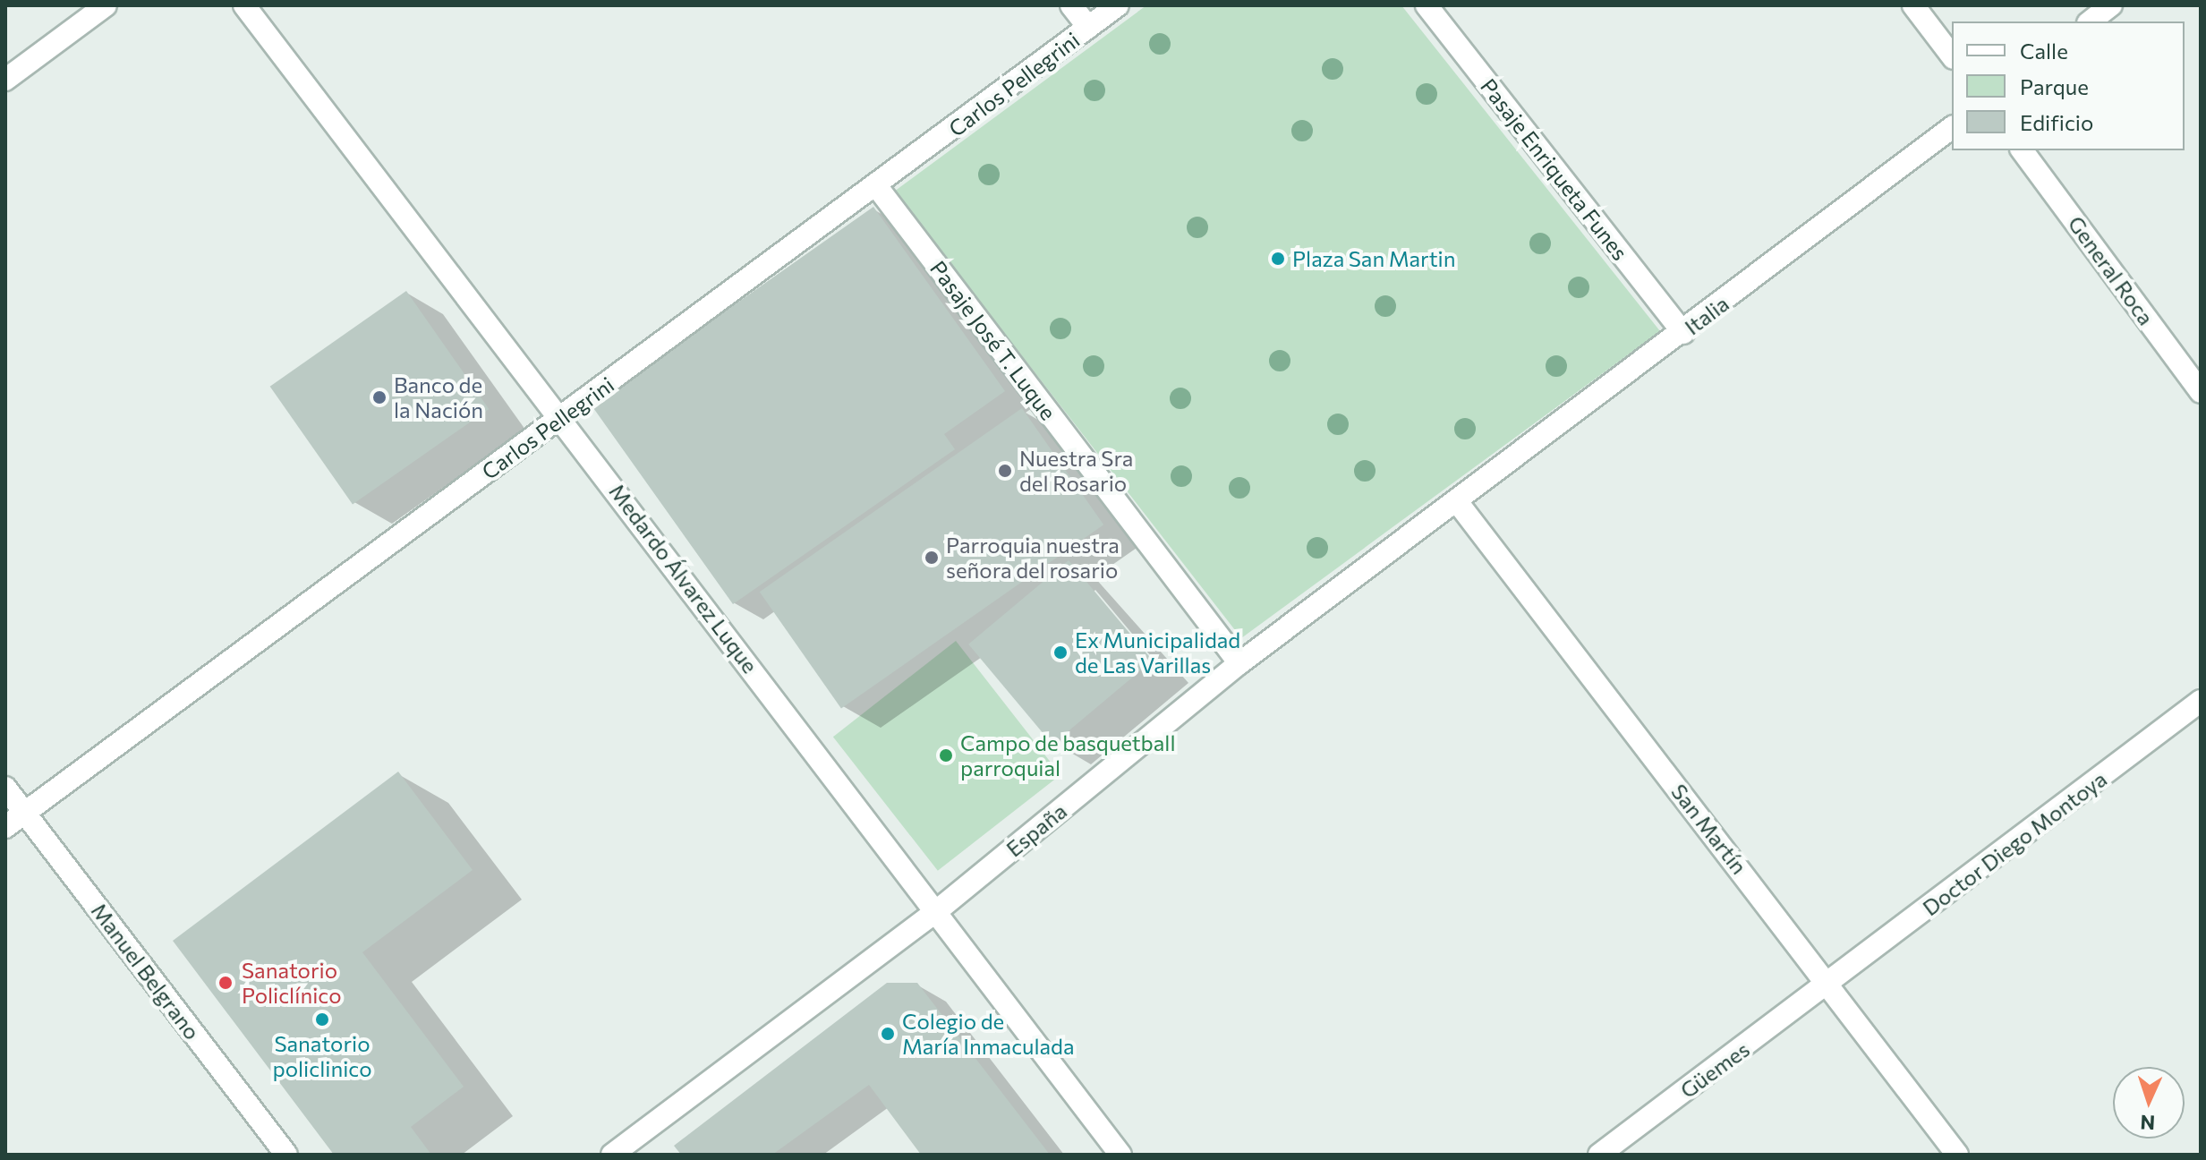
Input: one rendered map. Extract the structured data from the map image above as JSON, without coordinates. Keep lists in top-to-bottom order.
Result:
{
  "streets": {
    "street": [
      "Carlos Pellegrini",
      "Pasaje Enriqueta Funes",
      "General Roca",
      "Italia",
      "Pasaje José T. Luque",
      "Medardo Álvarez Luque",
      "San Martín",
      "España",
      "Doctor Diego Montoya",
      "Manuel Belgrano",
      "Güemes"
    ]
  },
  "crossings": [
    ["Carlos Pellegrini", "Pasaje José T. Luque"],
    ["Carlos Pellegrini", "Medardo Álvarez Luque"],
    ["Carlos Pellegrini", "Manuel Belgrano"],
    ["Pasaje Enriqueta Funes", "Italia"],
    ["Italia", "San Martín"],
    ["Italia", "España"],
    ["Pasaje José T. Luque", "España"],
    ["Medardo Álvarez Luque", "España"],
    ["San Martín", "España"],
    ["San Martín", "Doctor Diego Montoya"],
    ["San Martín", "Güemes"],
    ["Doctor Diego Montoya", "Güemes"]
  ],
  "places": [
    "Plaza San Martin",
    "Banco de la Nación",
    "Nuestra Sra del Rosario",
    "Parroquia nuestra señora del rosario",
    "Ex Municipalidad de Las Varillas",
    "Campo de basquetball parroquial",
    "Sanatorio Policlínico",
    "Sanatorio policlinico",
    "Colegio de María Inmaculada"
  ],
  "legend": ["Calle", "Parque", "Edificio"],
  "north": "bottom"
}
